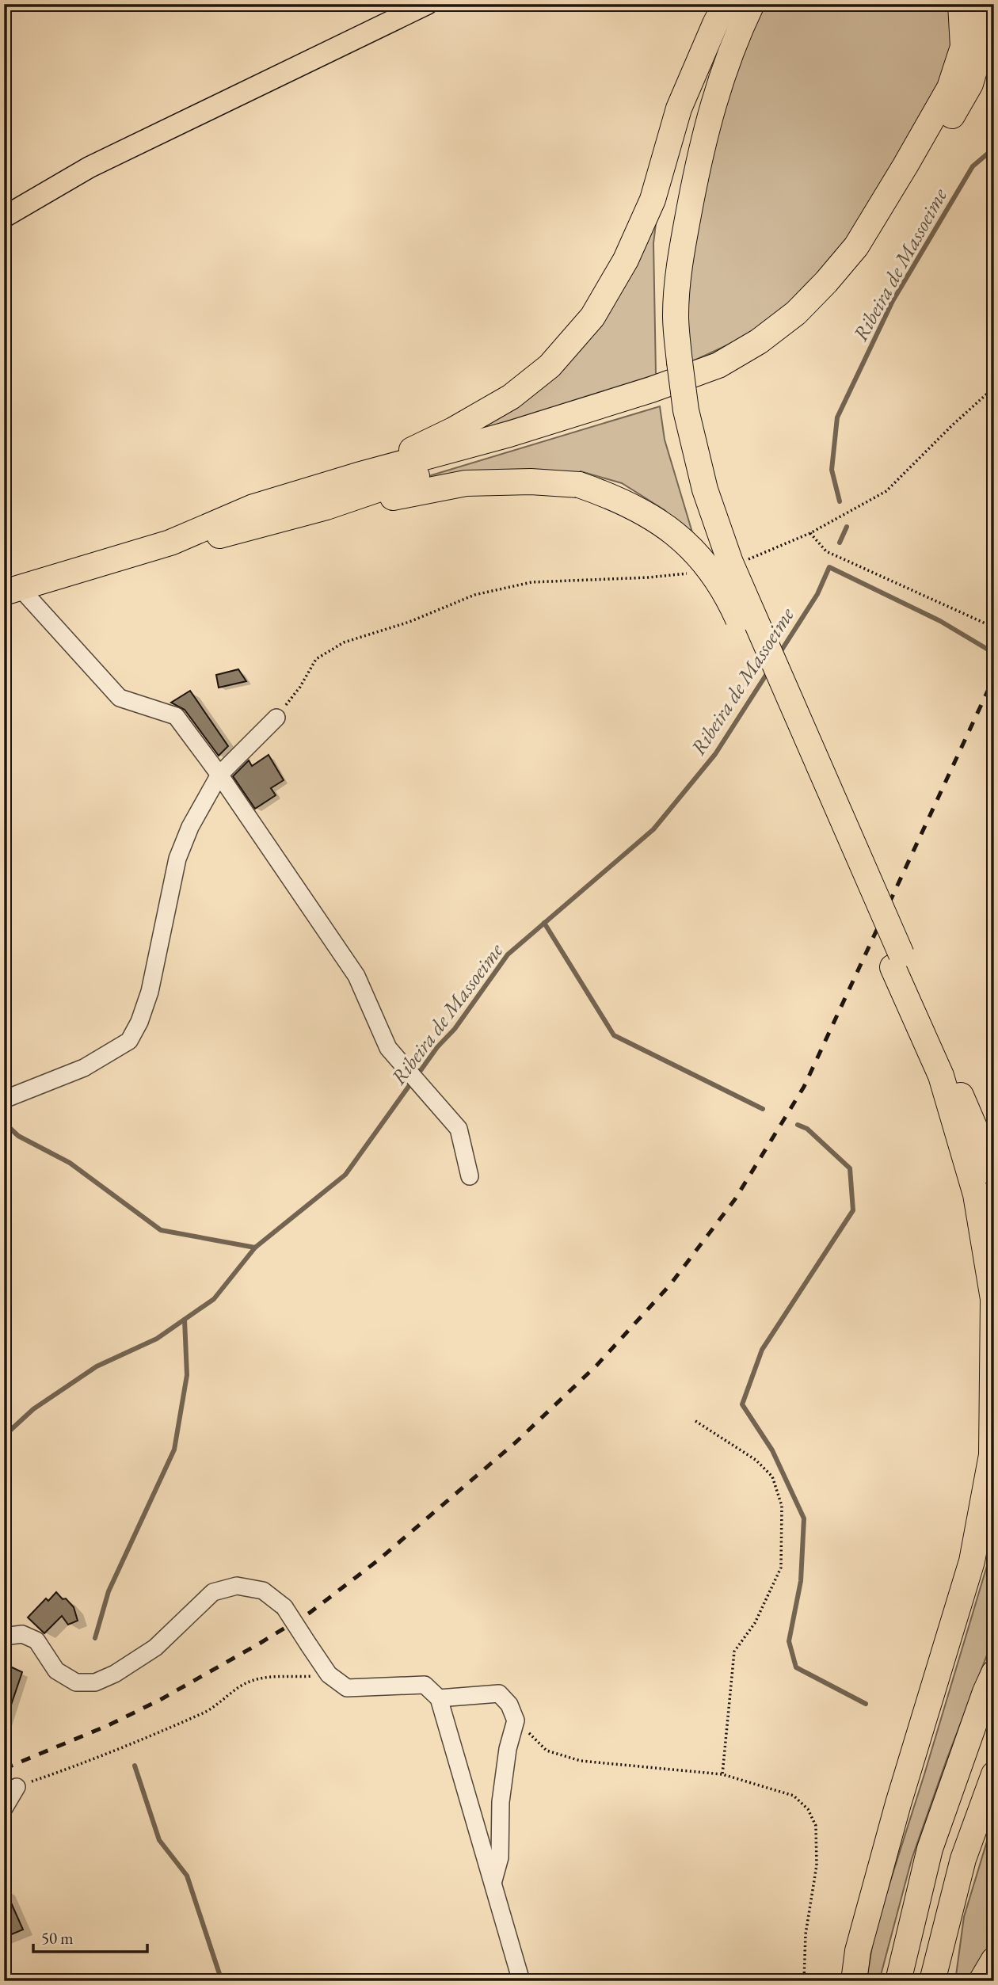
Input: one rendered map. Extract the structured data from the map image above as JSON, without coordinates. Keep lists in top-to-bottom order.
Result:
{
  "water": ["Ribeira de Massoeime"],
  "scale_bar": "50 m"
}
